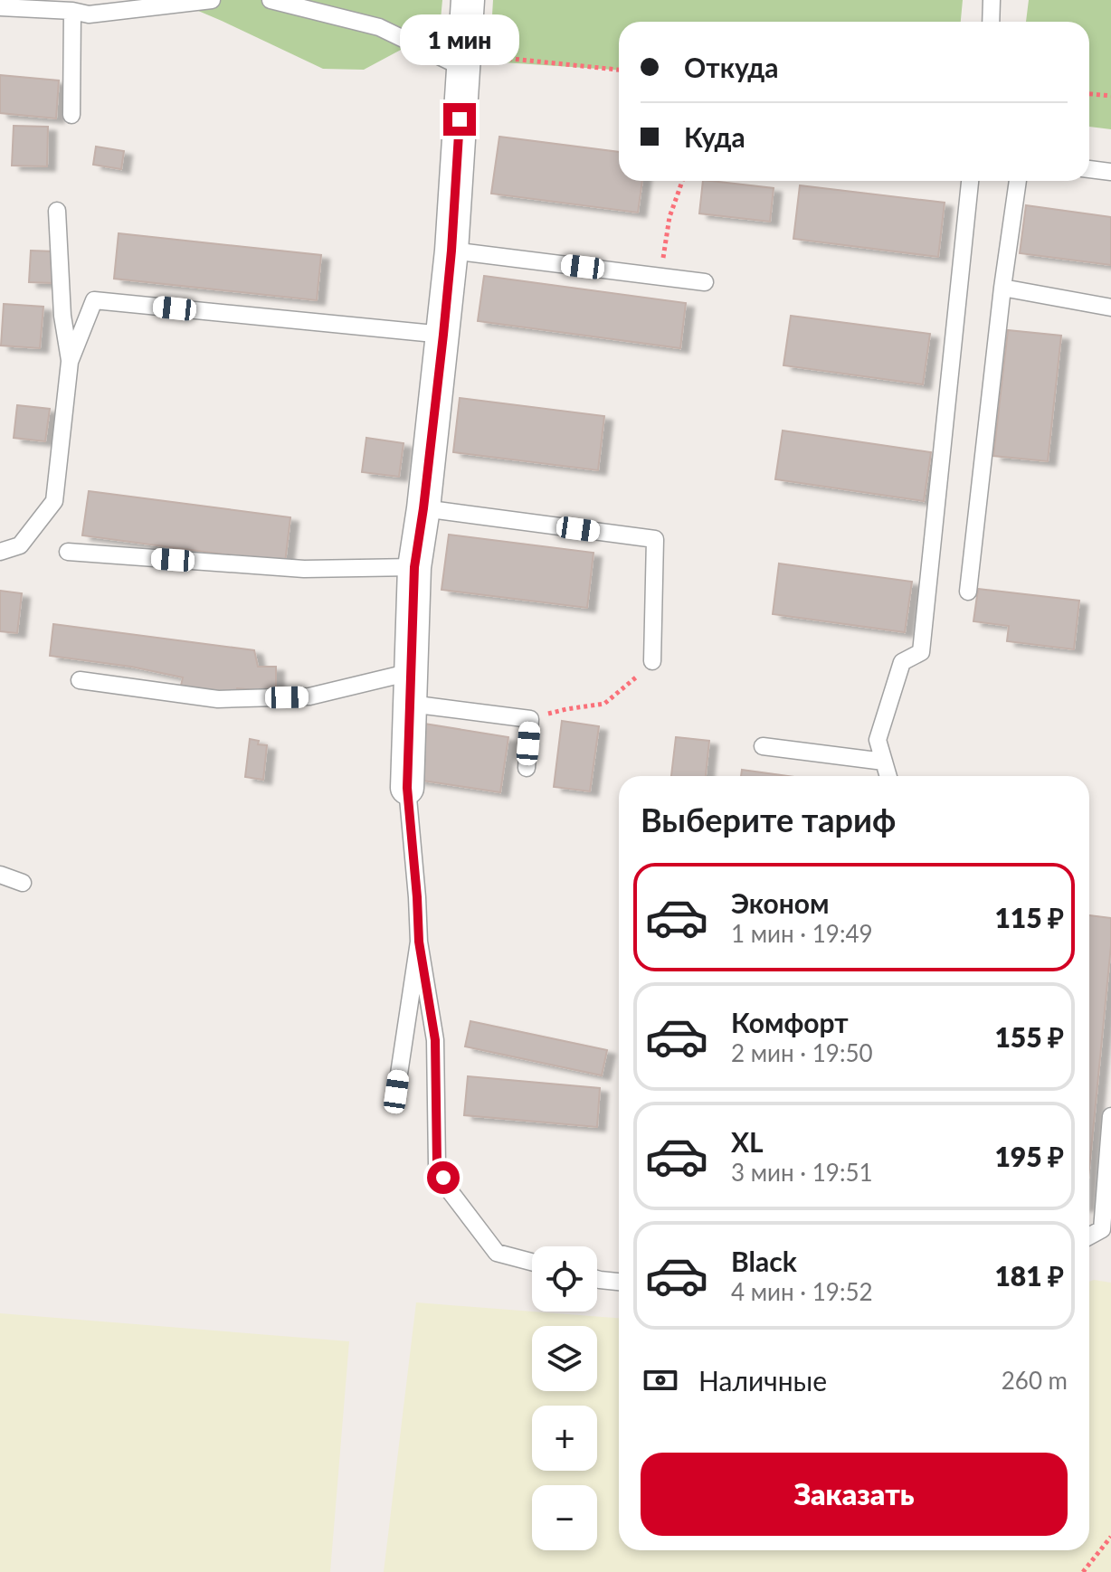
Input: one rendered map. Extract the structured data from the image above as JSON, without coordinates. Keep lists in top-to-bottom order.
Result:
{
  "page": {
    "bubble": "1 мин",
    "banner": ["Откуда", "Куда"],
    "heading": "Выберите тариф",
    "list": [
      {
        "name": "Эконом",
        "note": "1 мин · 19:49",
        "value": "115 ₽"
      },
      {
        "name": "Комфорт",
        "note": "2 мин · 19:50",
        "value": "155 ₽"
      },
      {
        "name": "XL",
        "note": "3 мин · 19:51",
        "value": "195 ₽"
      },
      {
        "name": "Black",
        "note": "4 мин · 19:52",
        "value": "181 ₽"
      }
    ],
    "map_buttons": ["+", "−"],
    "pay": ["Наличные", "260 m"],
    "buttons": "Заказать"
  }
}
